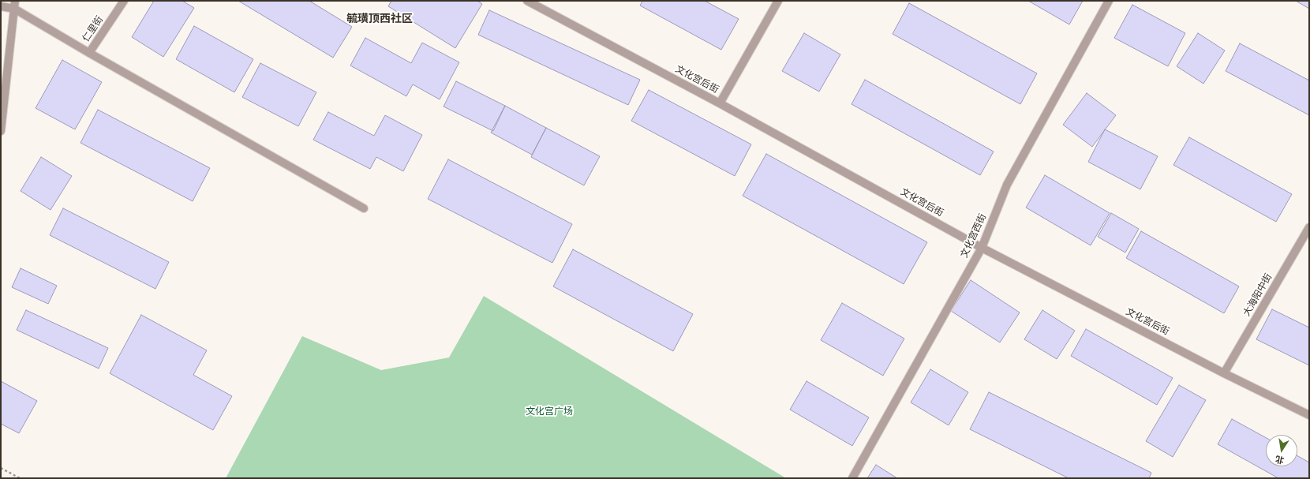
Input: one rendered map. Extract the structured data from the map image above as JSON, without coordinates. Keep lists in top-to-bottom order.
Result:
{
  "streets": {
    "street": [
      "仁里街",
      "文化宫后街",
      "文化宫西街",
      "大海阳中街"
    ]
  },
  "crossings": [
    ["文化宫后街", "文化宫西街"],
    ["文化宫后街", "大海阳中街"]
  ],
  "districts": ["毓璜顶西社区"],
  "parks": ["文化宫广场"],
  "north": "bottom"
}
